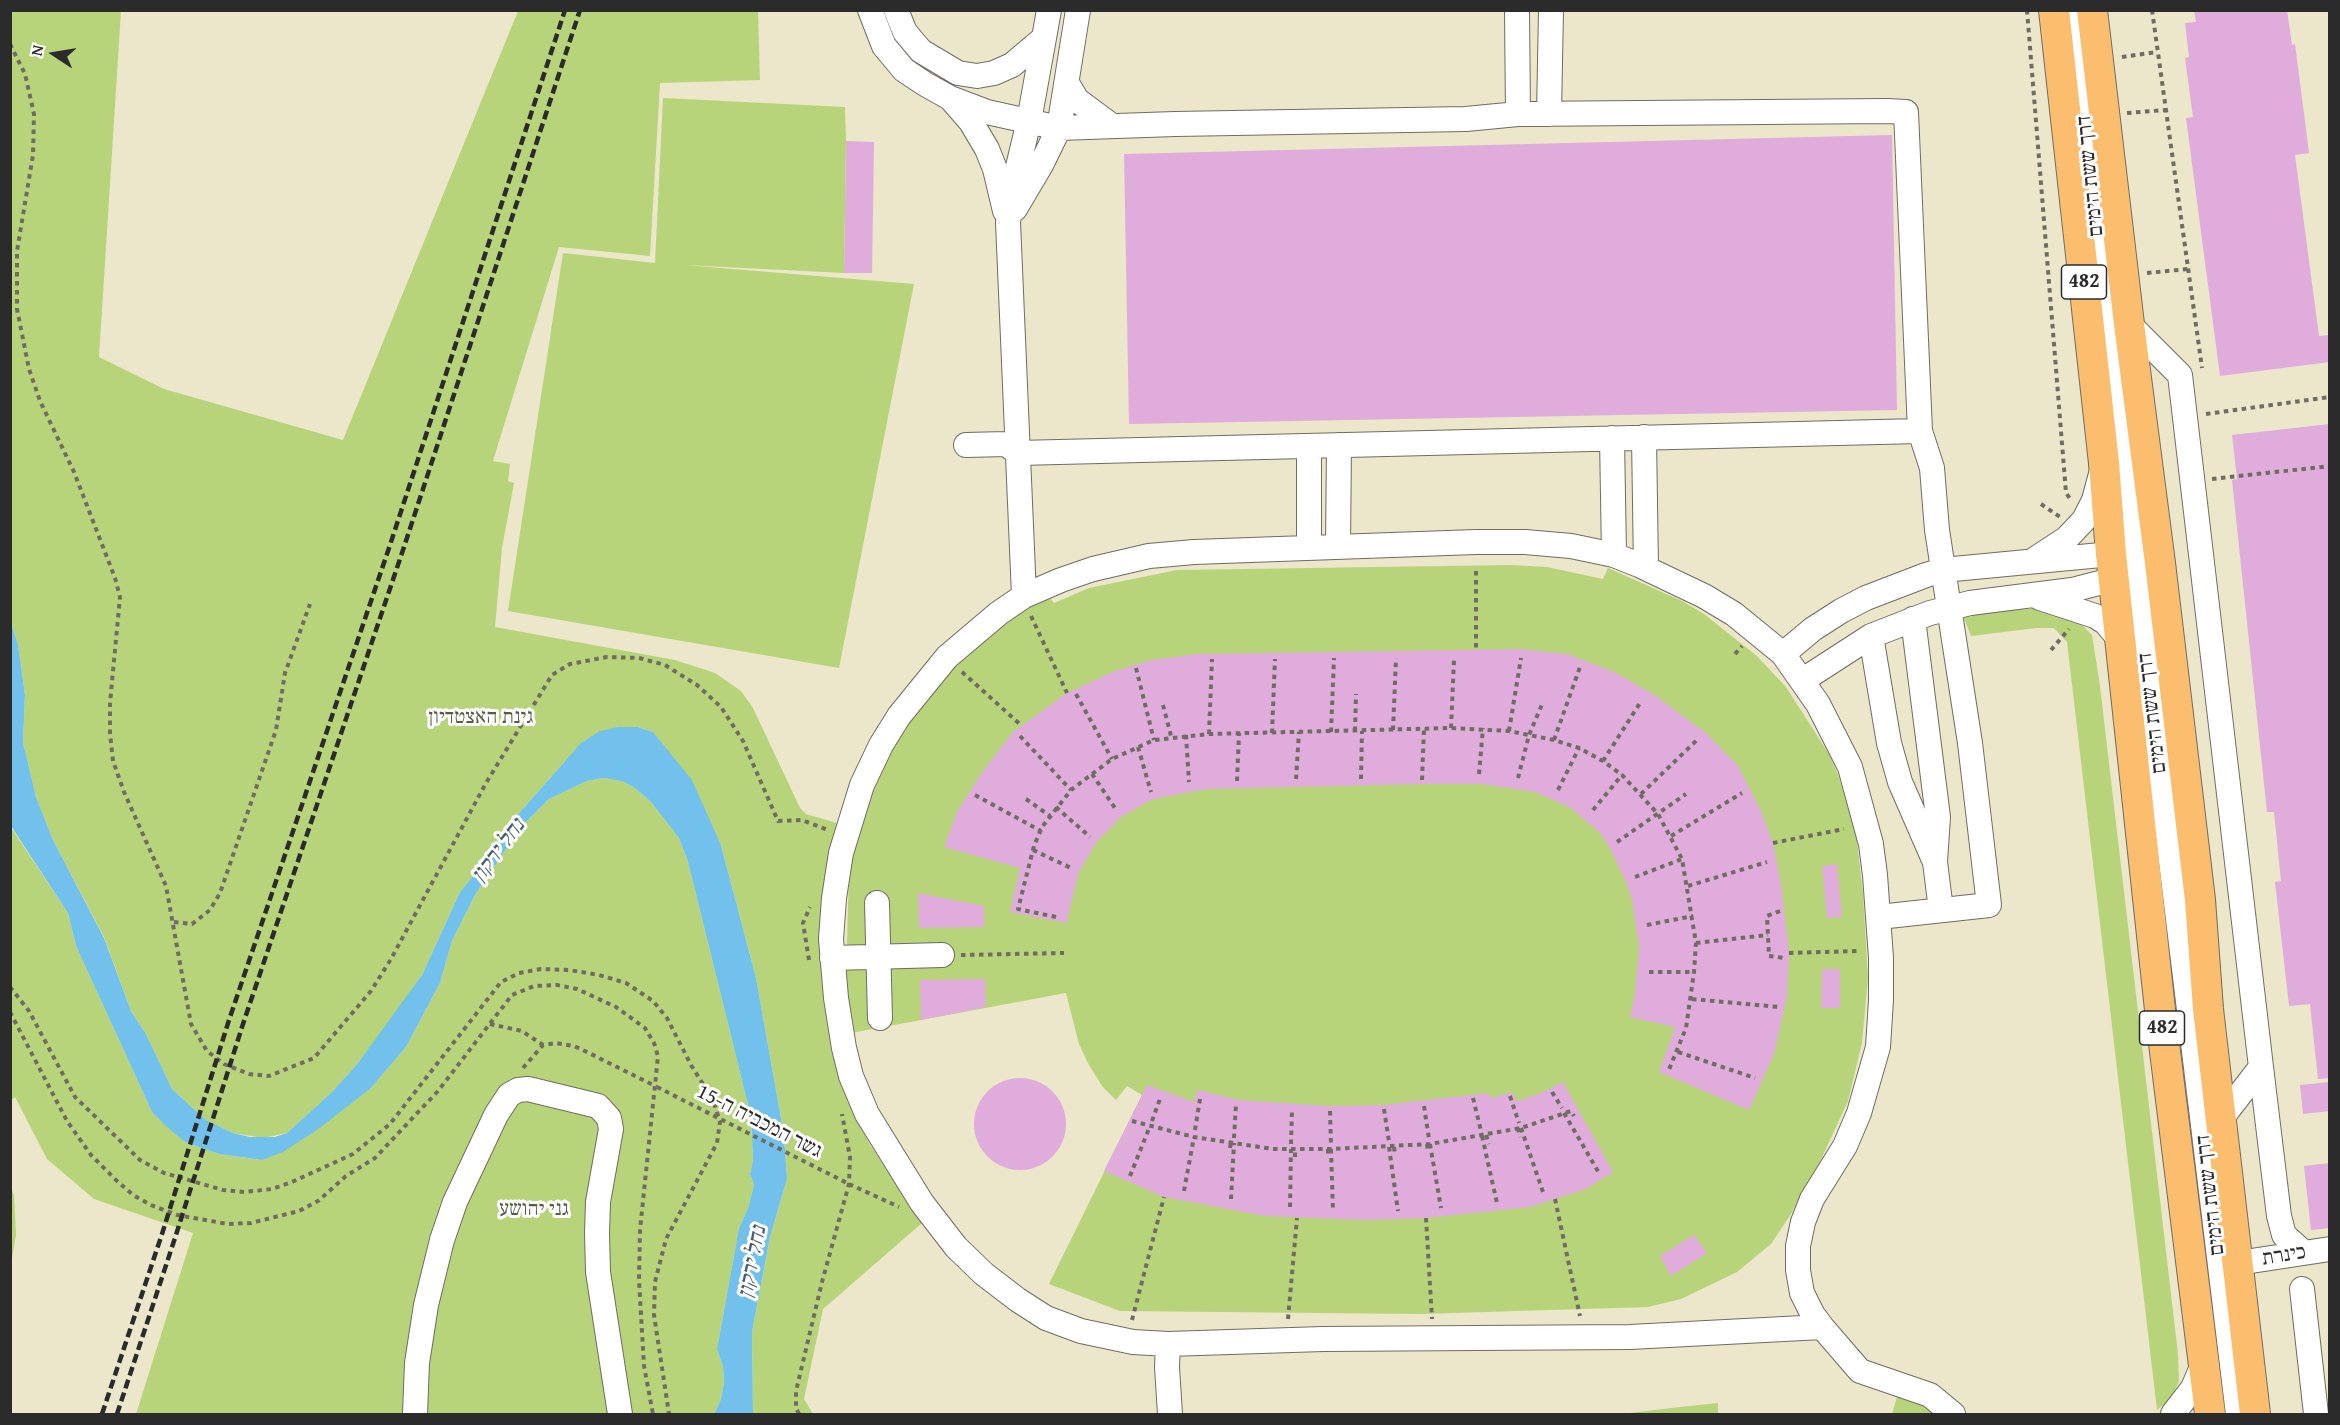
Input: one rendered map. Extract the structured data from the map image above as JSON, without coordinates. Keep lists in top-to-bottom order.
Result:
{
  "streets": {
    "main road": ["דרך ששת הימים", "482"],
    "street": ["כינרת"],
    "path": ["גשר המכביה ה-15"]
  },
  "crossings": [
    ["דרך ששת הימים", "כינרת"]
  ],
  "water": ["נחל ירקון"],
  "parks": ["גינת האצטדיון", "גני יהושע"],
  "north": "left"
}
